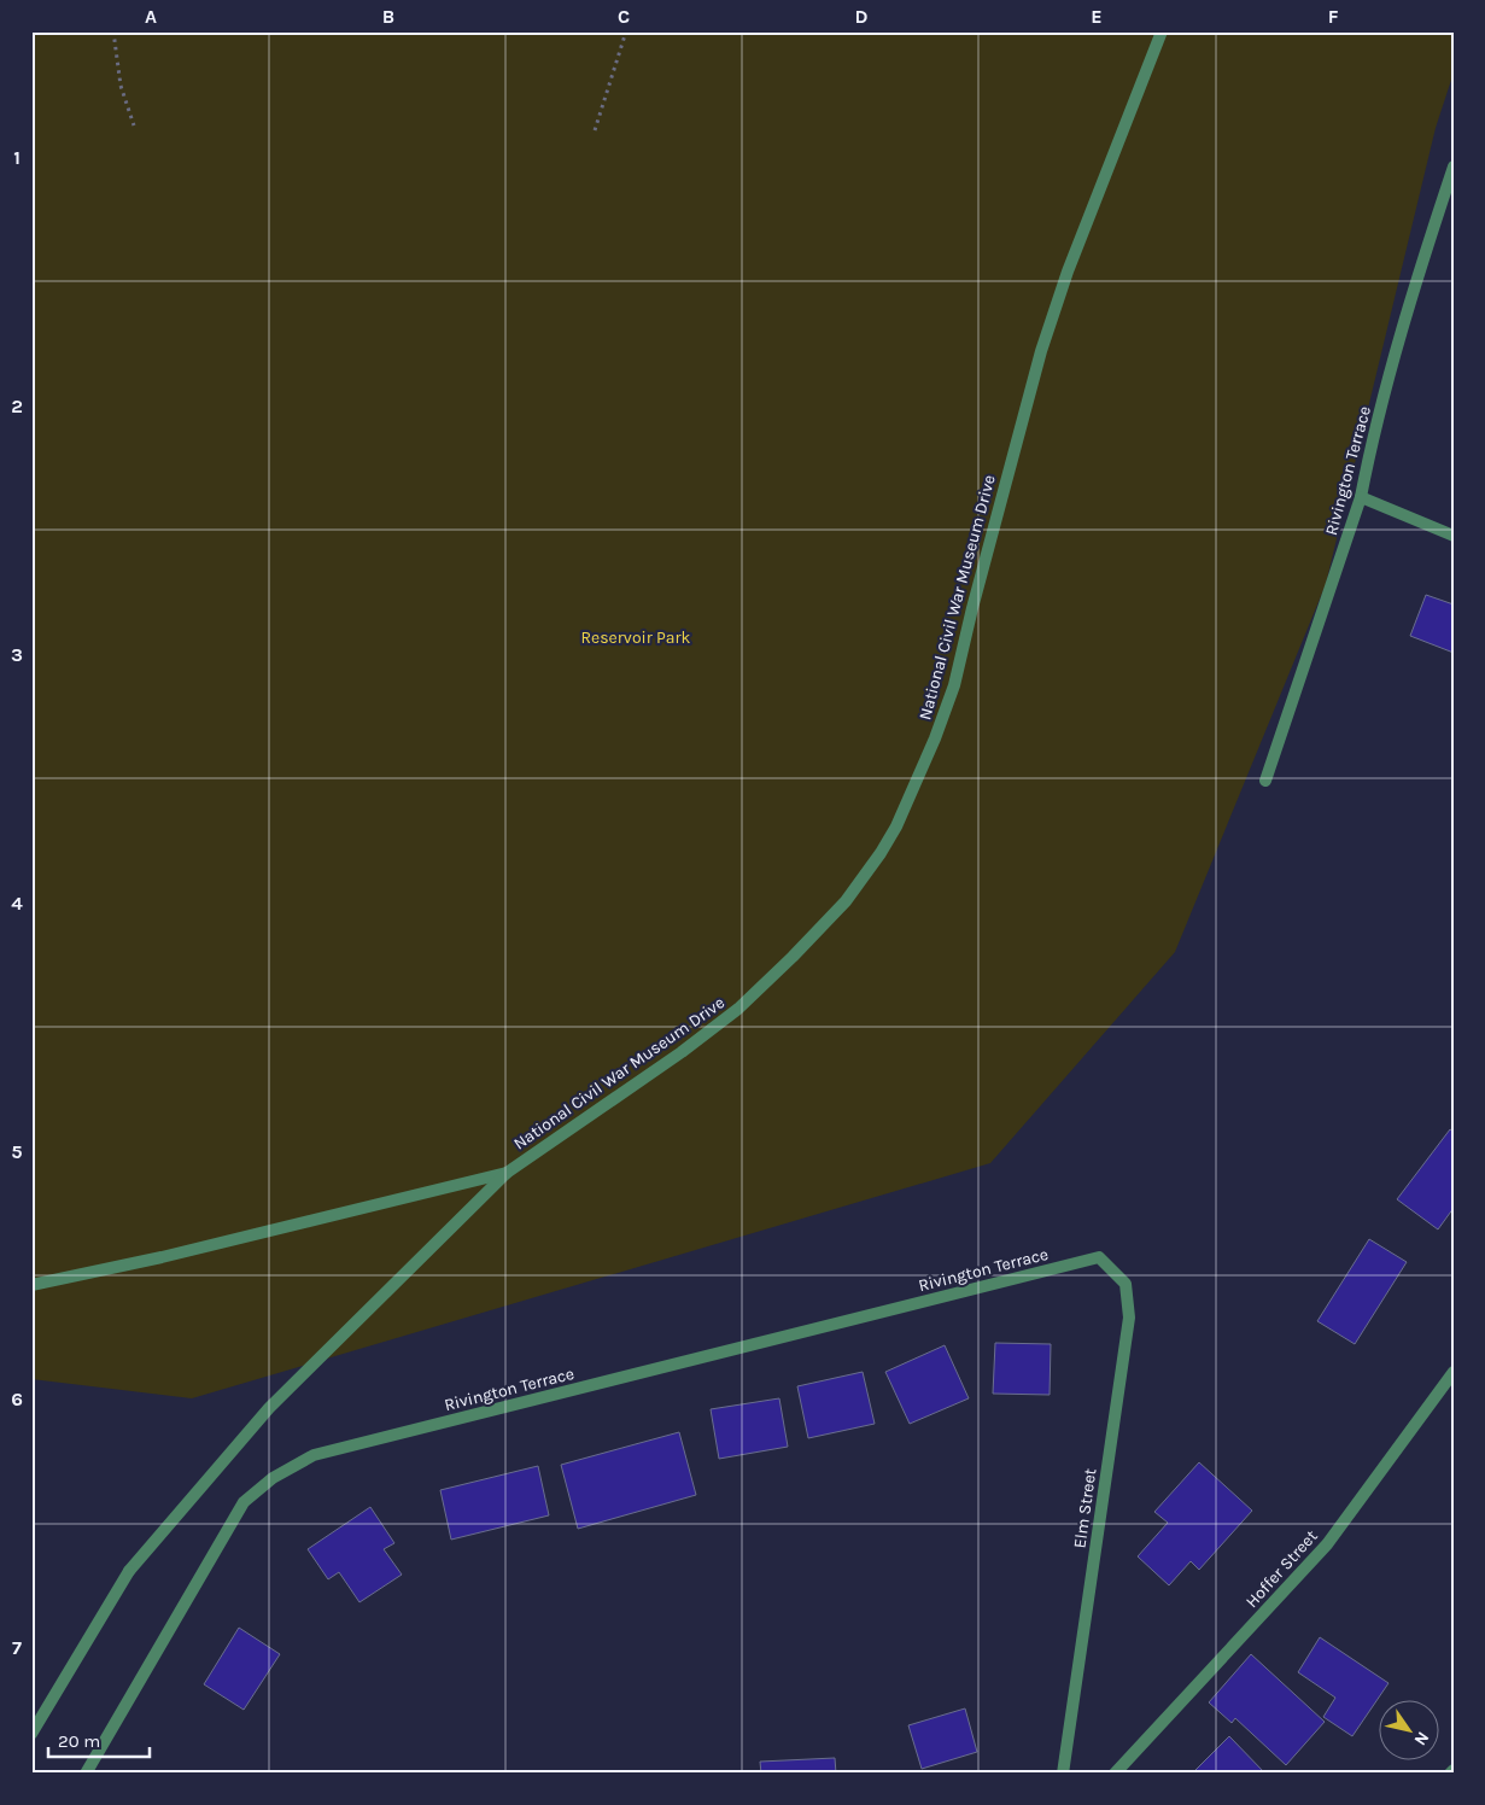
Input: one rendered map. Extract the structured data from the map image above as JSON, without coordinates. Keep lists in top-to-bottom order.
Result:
{
  "streets": {
    "street": [
      "Rivington Terrace",
      "National Civil War Museum Drive",
      "Elm Street",
      "Hoffer Street"
    ]
  },
  "crossings": [
    ["Rivington Terrace", "Elm Street"]
  ],
  "parks": ["Reservoir Park"],
  "scale_bar": "20 m",
  "north": "bottom right",
  "grid": {
    "columns": [
      "A",
      "B",
      "C",
      "D",
      "E",
      "F"
    ],
    "rows": [
      "1",
      "2",
      "3",
      "4",
      "5",
      "6",
      "7"
    ]
  }
}
